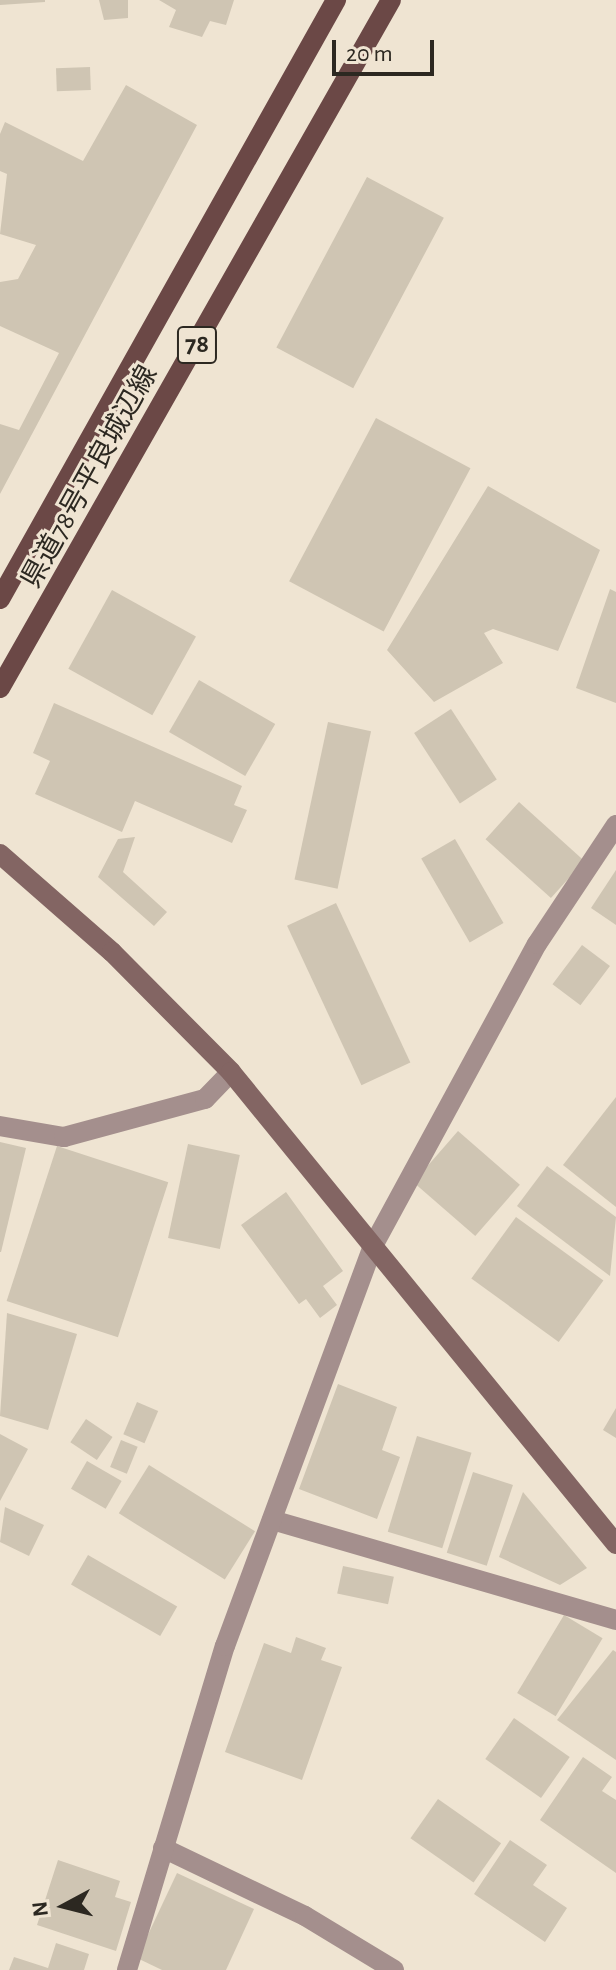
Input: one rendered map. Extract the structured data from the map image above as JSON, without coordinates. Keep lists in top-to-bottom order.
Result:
{
  "streets": {
    "main road": ["78", "県道78号平良城辺線"]
  },
  "scale_bar": "20 m",
  "north": "left"
}
